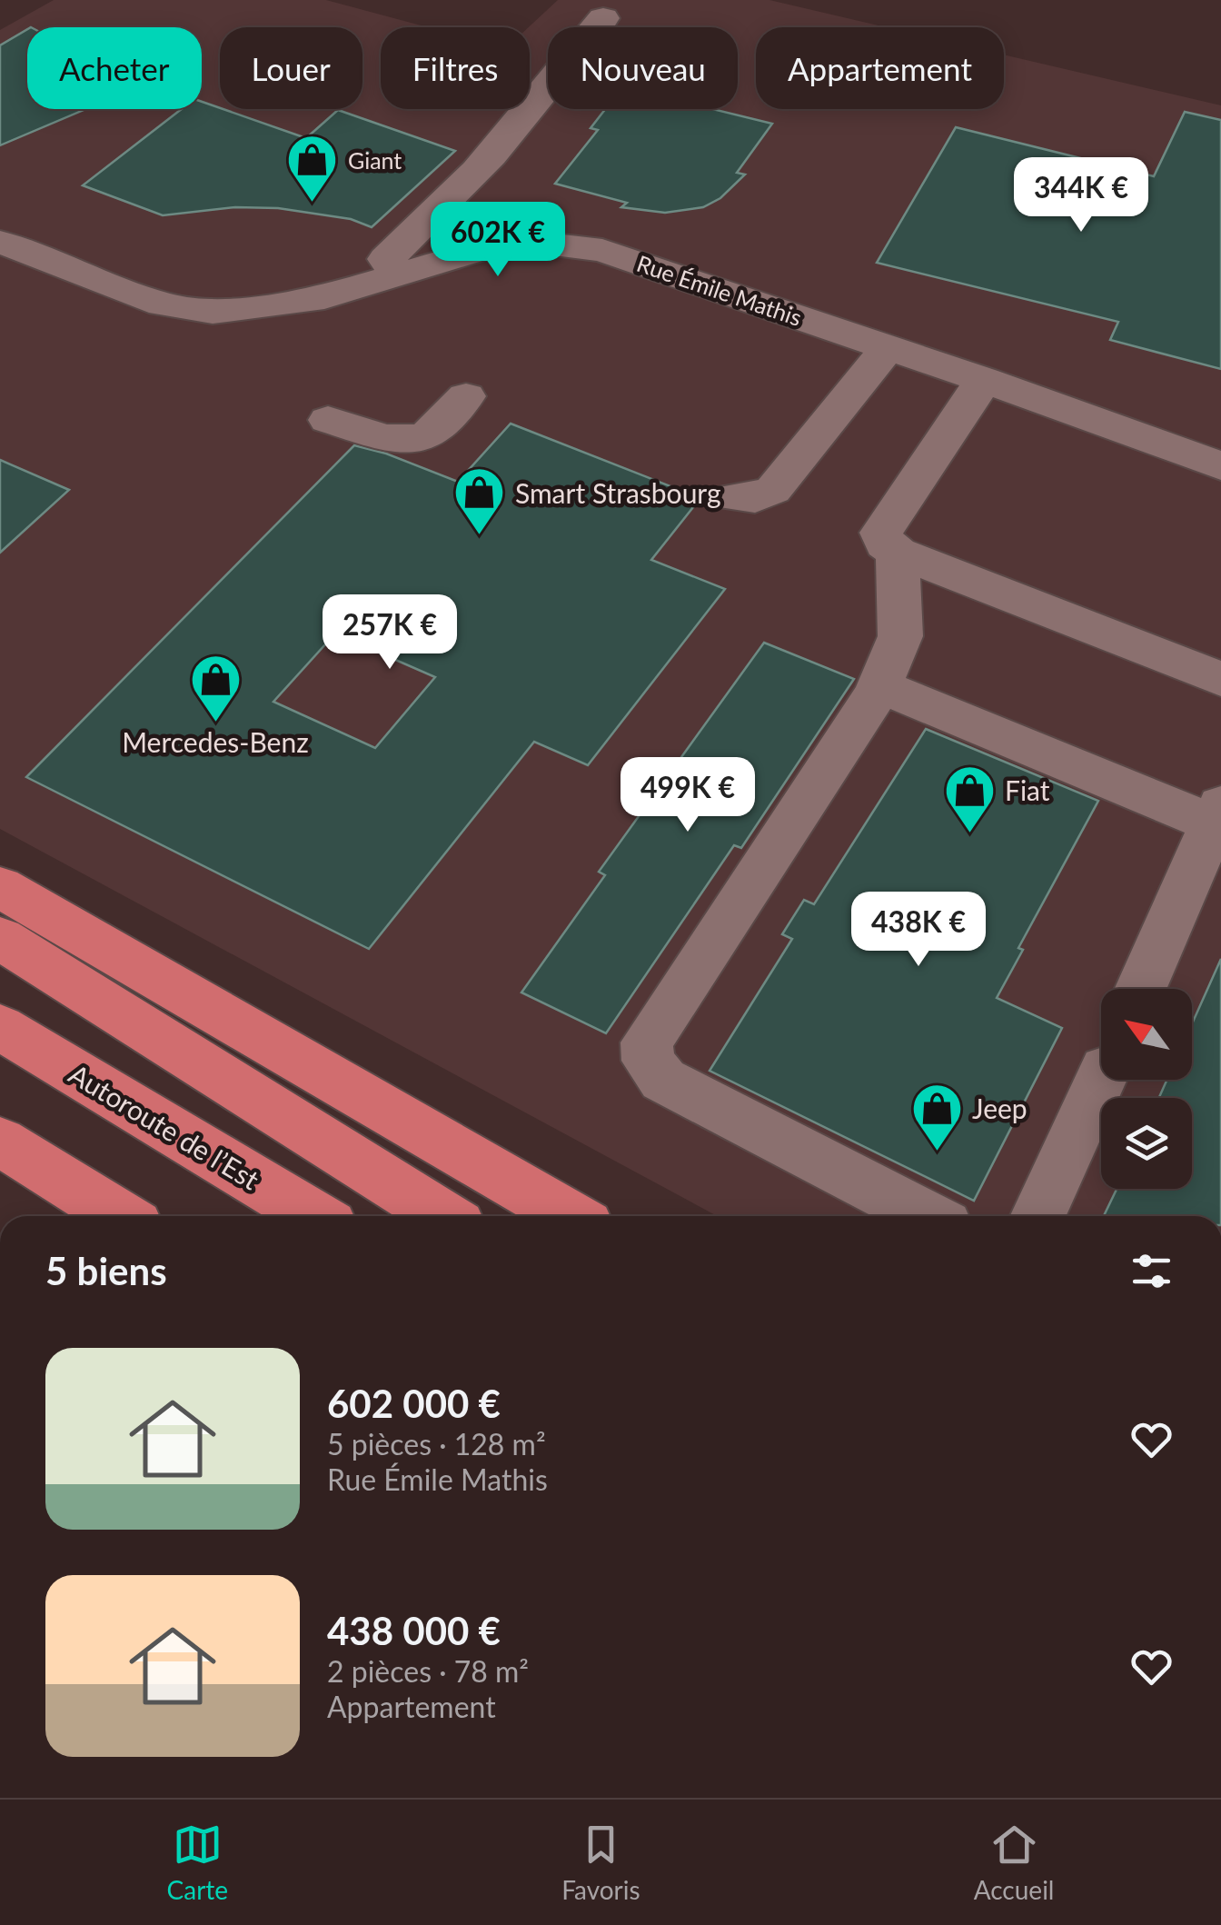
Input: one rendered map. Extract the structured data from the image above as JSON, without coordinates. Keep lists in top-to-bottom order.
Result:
{
  "streets": {
    "highway": ["Autoroute de l’Est"],
    "street": ["Rue Émile Mathis"]
  },
  "places": {
    "shop": [
      "Giant",
      "Smart Strasbourg",
      "Mercedes-Benz",
      "Fiat",
      "Jeep"
    ]
  },
  "north": "top left",
  "page": {
    "chip": [
      "Acheter",
      "Louer",
      "Filtres",
      "Nouveau",
      "Appartement"
    ],
    "price": [
      "344K €",
      "602K €",
      "257K €",
      "499K €",
      "438K €"
    ],
    "heading": "5 biens",
    "list": [
      {
        "name": "602 000 €",
        "note": "5 pièces · 128 m² · Rue Émile Mathis"
      },
      {
        "name": "438 000 €",
        "note": "2 pièces · 78 m² · Appartement"
      }
    ],
    "tabs": ["Carte", "Favoris", "Accueil"]
  }
}
